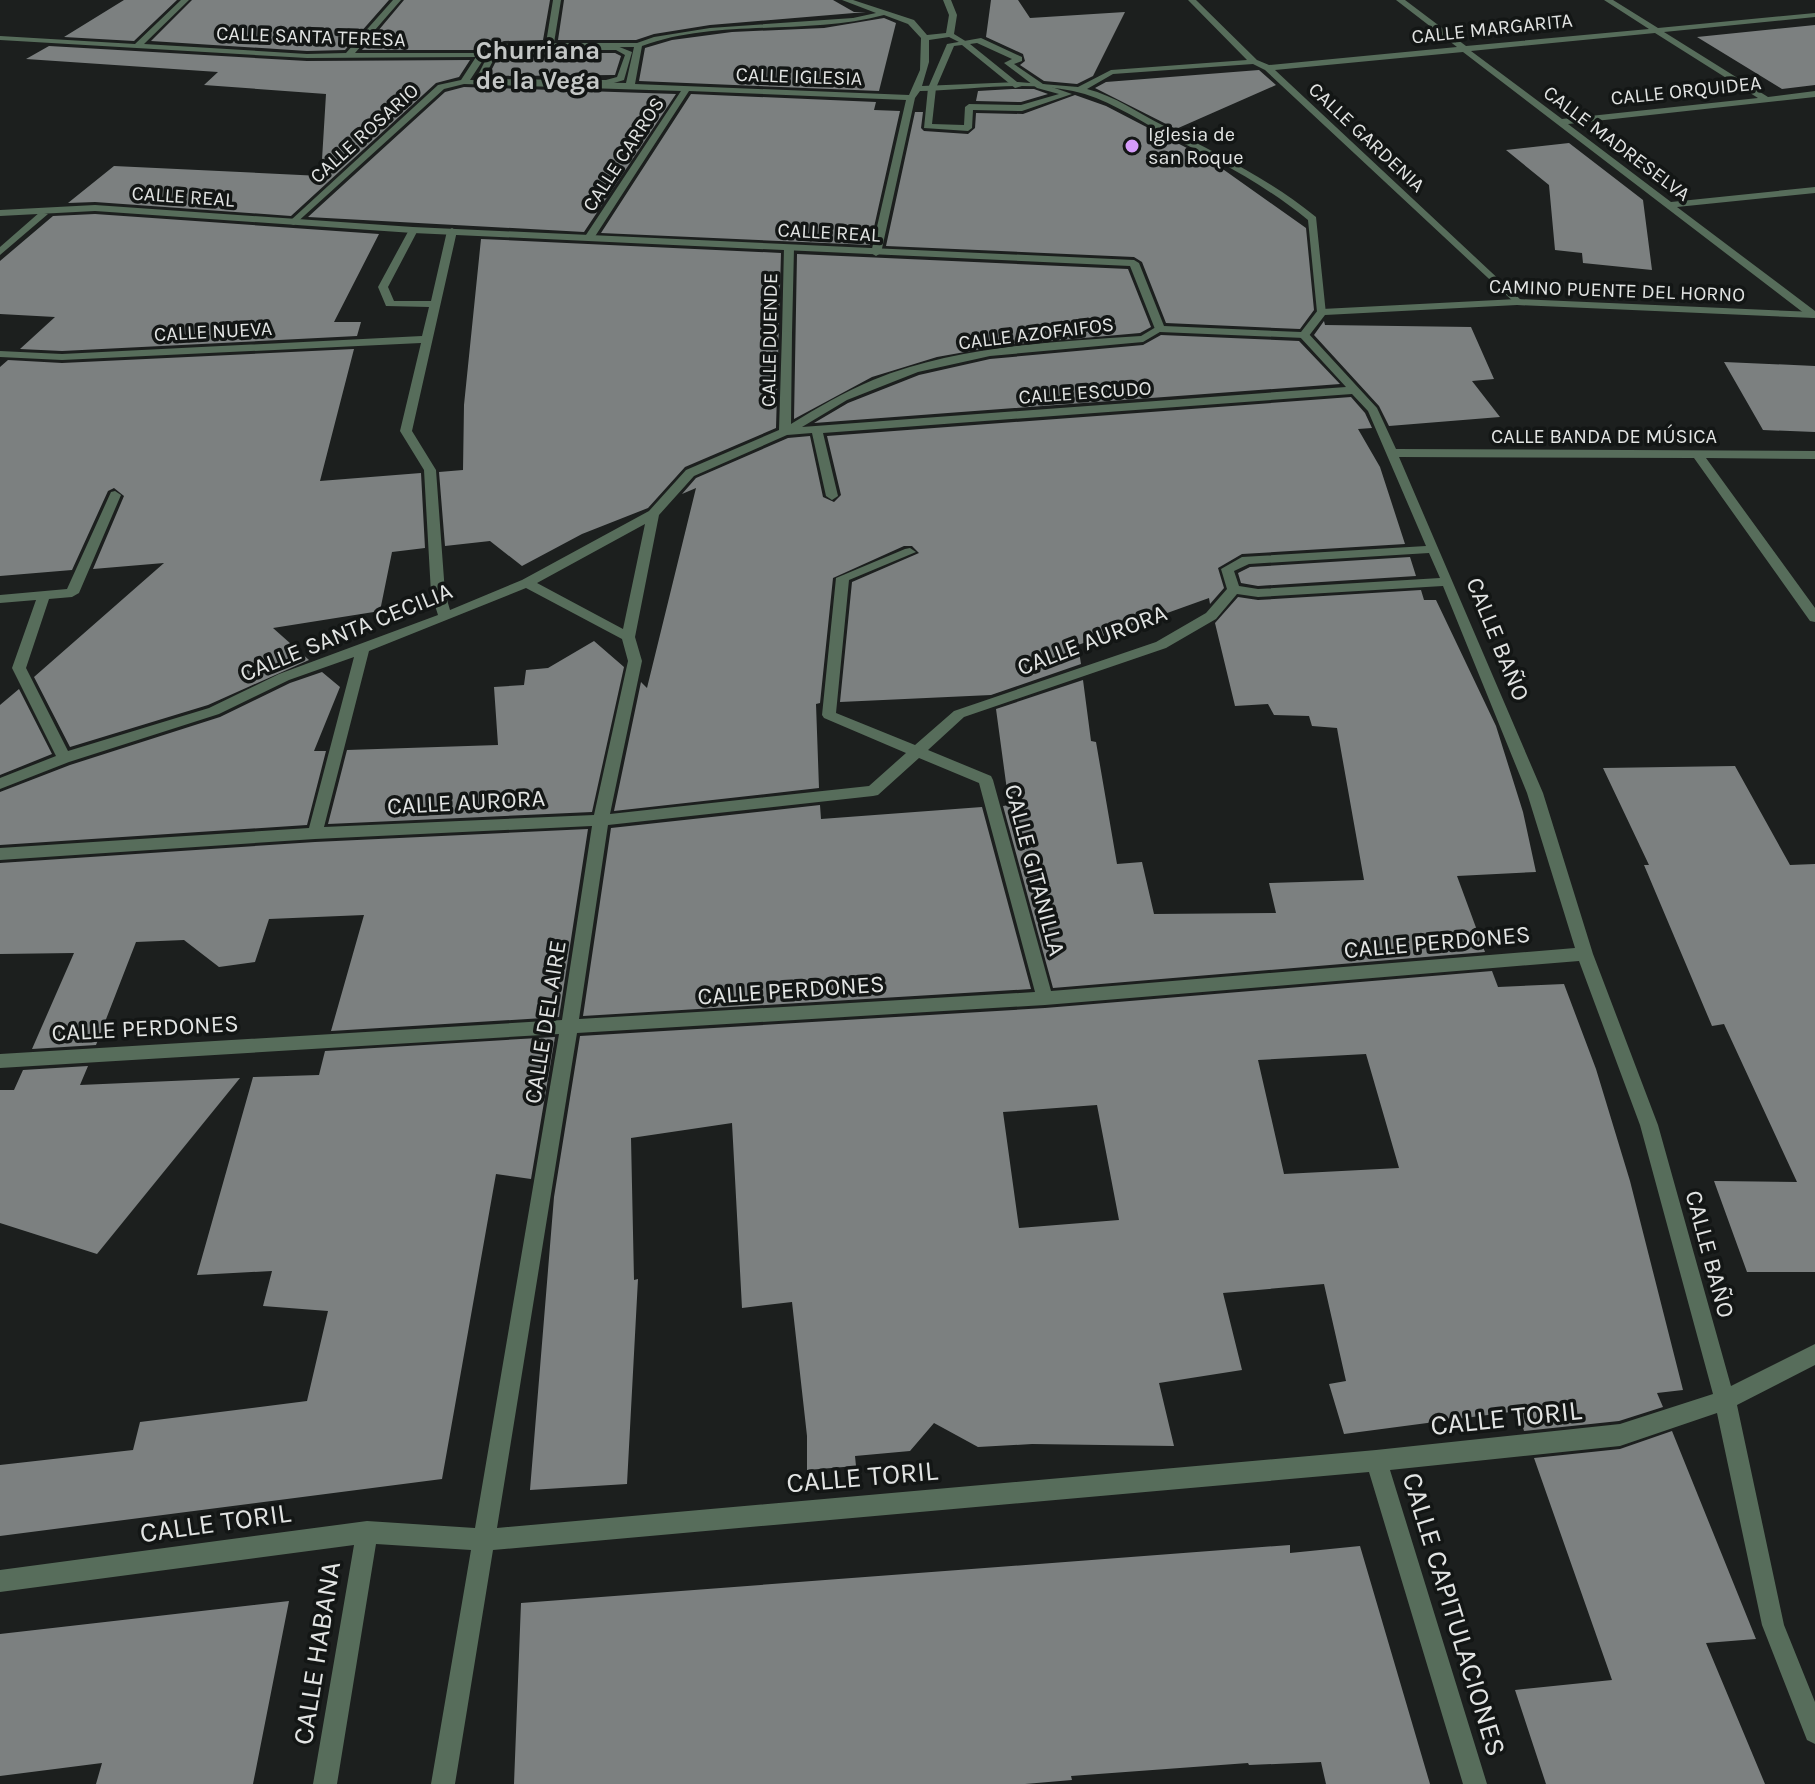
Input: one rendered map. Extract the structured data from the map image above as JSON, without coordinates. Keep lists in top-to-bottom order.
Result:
{
  "streets": {
    "street": [
      "CALLE MARGARITA",
      "CALLE SANTA TERESA",
      "CALLE IGLESIA",
      "CALLE ORQUIDEA",
      "CALLE ROSARIO",
      "CALLE GARDENIA",
      "CALLE MADRESELVA",
      "CALLE CARROS",
      "CALLE REAL",
      "CAMINO PUENTE DEL HORNO",
      "CALLE NUEVA",
      "CALLE AZOFAIFOS",
      "CALLE DUENDE",
      "CALLE ESCUDO",
      "CALLE BANDA DE MÚSICA",
      "CALLE SANTA CECILIA",
      "CALLE BAÑO",
      "CALLE AURORA",
      "CALLE GITANILLA",
      "CALLE PERDONES",
      "CALLE DEL AIRE",
      "CALLE TORIL",
      "CALLE CAPITULACIONES",
      "CALLE HABANA"
    ]
  },
  "crossings": [
    ["CALLE MARGARITA", "CALLE GARDENIA"],
    ["CALLE MARGARITA", "CALLE MADRESELVA"],
    ["CALLE IGLESIA", "CALLE ROSARIO"],
    ["CALLE IGLESIA", "CALLE CARROS"],
    ["CALLE ORQUIDEA", "CALLE MADRESELVA"],
    ["CALLE ROSARIO", "CALLE REAL"],
    ["CALLE GARDENIA", "CAMINO PUENTE DEL HORNO"],
    ["CALLE MADRESELVA", "CAMINO PUENTE DEL HORNO"],
    ["CALLE CARROS", "CALLE REAL"],
    ["CALLE REAL", "CALLE AZOFAIFOS"],
    ["CALLE REAL", "CALLE DUENDE"],
    ["CALLE AZOFAIFOS", "CALLE DUENDE"],
    ["CALLE AZOFAIFOS", "CALLE ESCUDO"],
    ["CALLE AZOFAIFOS", "CALLE BAÑO"],
    ["CALLE DUENDE", "CALLE ESCUDO"],
    ["CALLE ESCUDO", "CALLE SANTA CECILIA"],
    ["CALLE ESCUDO", "CALLE BAÑO"],
    ["CALLE ESCUDO", "CALLE DEL AIRE"],
    ["CALLE BANDA DE MÚSICA", "CALLE BAÑO"],
    ["CALLE SANTA CECILIA", "CALLE DEL AIRE"],
    ["CALLE BAÑO", "CALLE AURORA"],
    ["CALLE BAÑO", "CALLE PERDONES"],
    ["CALLE BAÑO", "CALLE TORIL"],
    ["CALLE AURORA", "CALLE GITANILLA"],
    ["CALLE AURORA", "CALLE DEL AIRE"],
    ["CALLE GITANILLA", "CALLE PERDONES"],
    ["CALLE PERDONES", "CALLE DEL AIRE"],
    ["CALLE DEL AIRE", "CALLE TORIL"],
    ["CALLE TORIL", "CALLE CAPITULACIONES"],
    ["CALLE TORIL", "CALLE HABANA"]
  ],
  "districts": ["Churriana de la Vega"],
  "places": ["Iglesia de san Roque"]
}
